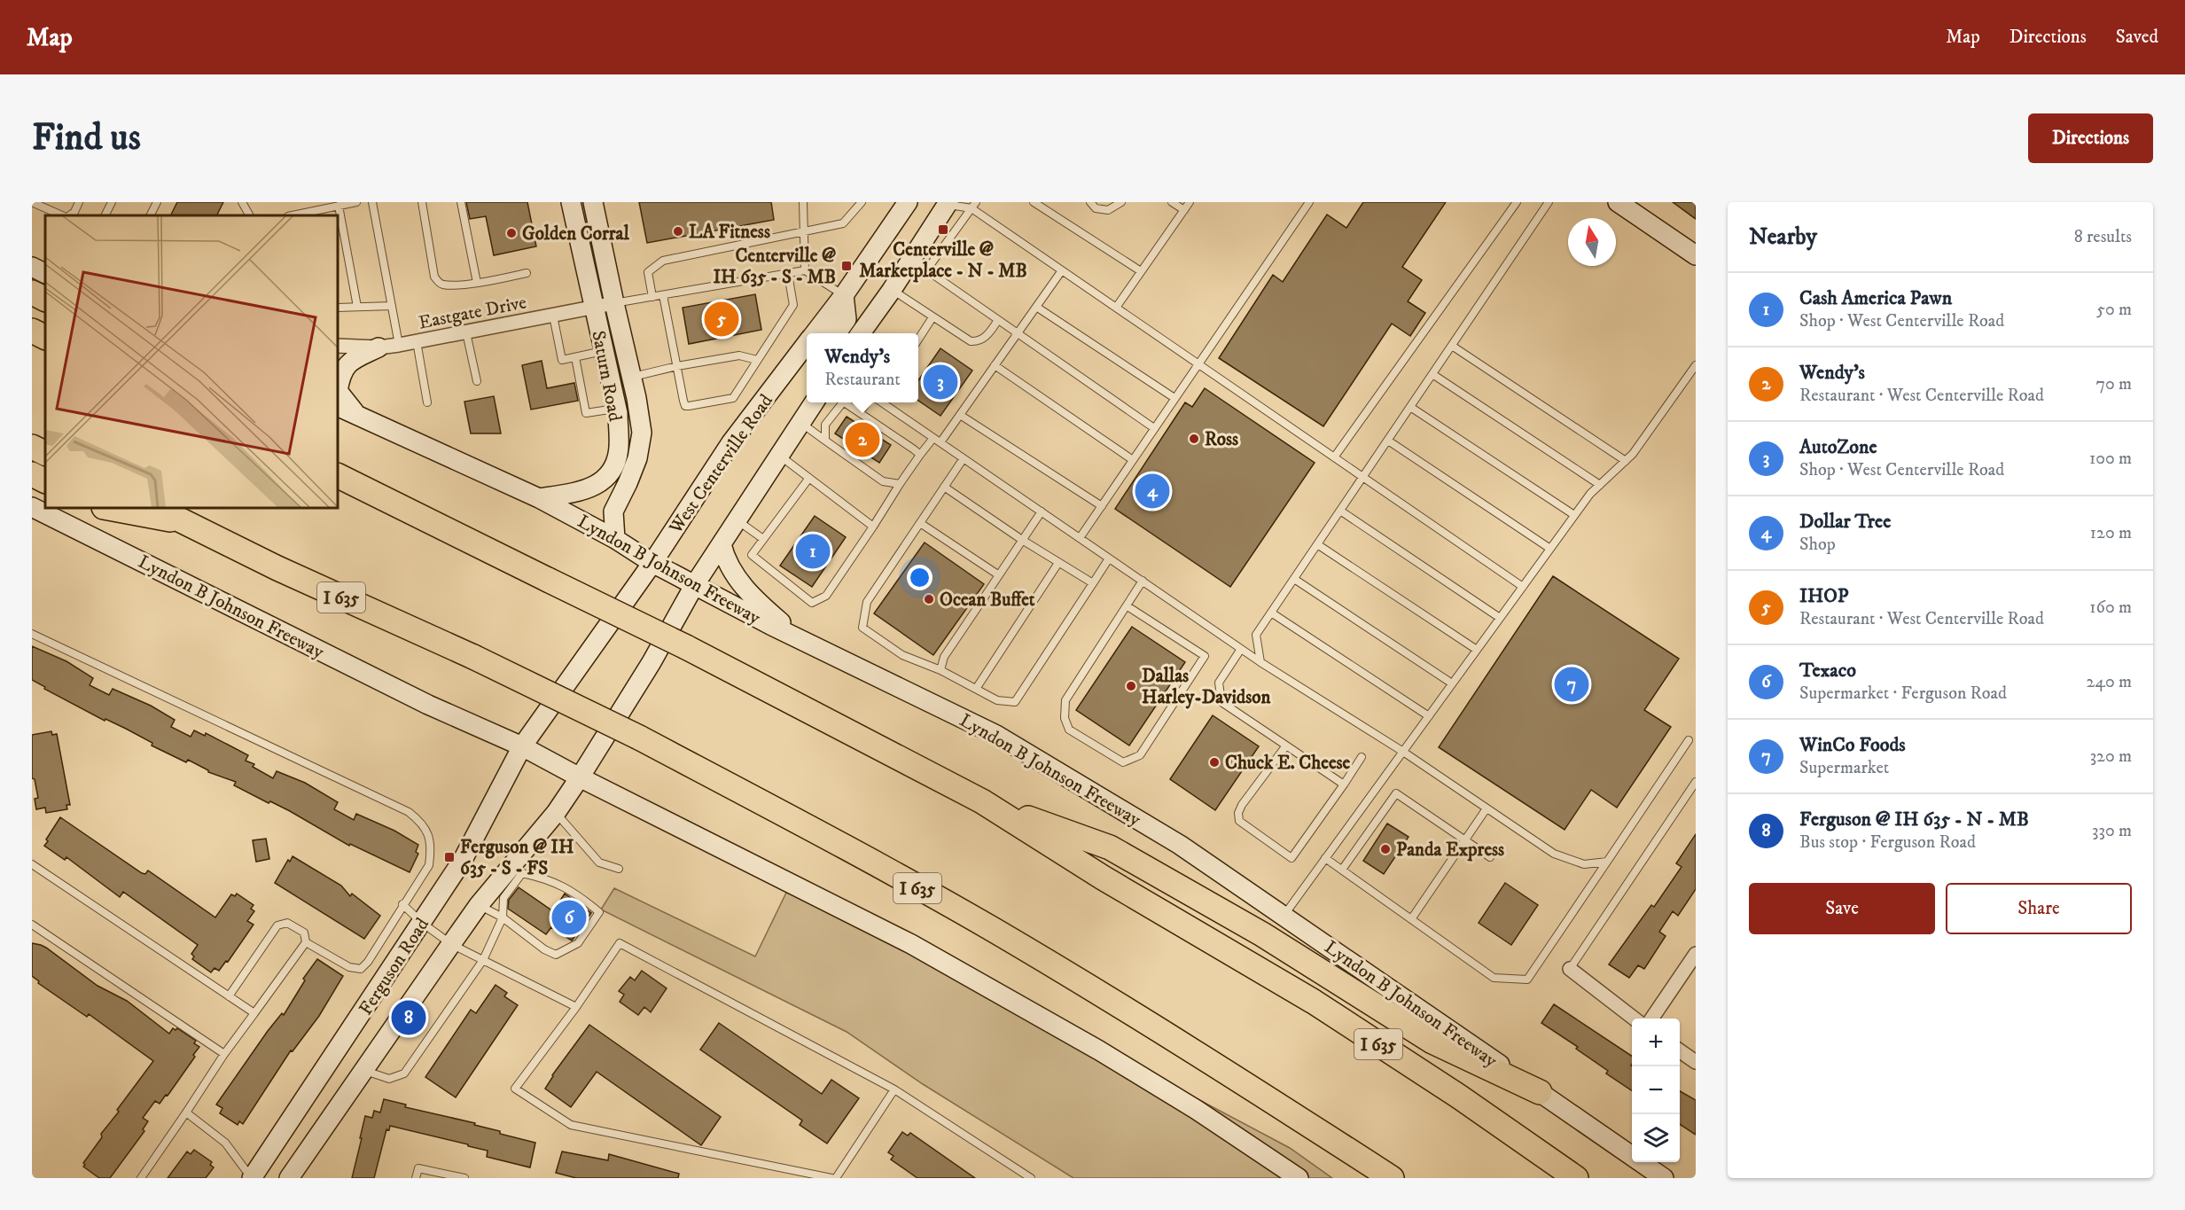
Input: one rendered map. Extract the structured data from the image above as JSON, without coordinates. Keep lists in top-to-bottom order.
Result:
{
  "streets": {
    "highway": ["I 635"],
    "main road": [
      "Saturn Road",
      "West Centerville Road",
      "Lyndon B Johnson Freeway",
      "Ferguson Road"
    ],
    "street": ["Eastgate Drive"]
  },
  "crossings": [
    ["Eastgate Drive", "Saturn Road"],
    ["Saturn Road", "Lyndon B Johnson Freeway"],
    ["West Centerville Road", "Lyndon B Johnson Freeway"],
    ["West Centerville Road", "Ferguson Road"],
    ["Lyndon B Johnson Freeway", "Ferguson Road"]
  ],
  "places": {
    "transit": ["Centerville @ Marketplace - N - MB", "Centerville @ IH 635 - S - MB", "Ferguson @ IH 635 - S - FS"],
    "other": [
      "LA Fitness",
      "Golden Corral",
      "Ross",
      "Ocean Buffet",
      "Dallas Harley-Davidson",
      "Chuck E. Cheese",
      "Panda Express"
    ]
  },
  "north": "top",
  "page": {
    "header": "Map",
    "nav": ["Map", "Directions", "Saved"],
    "buttons": [
      "Directions",
      ["Save", "Share"]
    ],
    "title": "Find us",
    "heading": ["Nearby", "8 results"],
    "list": [
      {
        "mark": "1",
        "name": "Cash America Pawn",
        "note": "Shop · West Centerville Road",
        "value": "50 m"
      },
      {
        "mark": "2",
        "name": "Wendy's",
        "note": "Restaurant · West Centerville Road",
        "value": "70 m"
      },
      {
        "mark": "3",
        "name": "AutoZone",
        "note": "Shop · West Centerville Road",
        "value": "100 m"
      },
      {
        "mark": "4",
        "name": "Dollar Tree",
        "note": "Shop",
        "value": "120 m"
      },
      {
        "mark": "5",
        "name": "IHOP",
        "note": "Restaurant · West Centerville Road",
        "value": "160 m"
      },
      {
        "mark": "6",
        "name": "Texaco",
        "note": "Supermarket · Ferguson Road",
        "value": "240 m"
      },
      {
        "mark": "7",
        "name": "WinCo Foods",
        "note": "Supermarket",
        "value": "320 m"
      },
      {
        "mark": "8",
        "name": "Ferguson @ IH 635 - N - MB",
        "note": "Bus stop · Ferguson Road",
        "value": "330 m"
      }
    ],
    "pins": [
      "5",
      "3",
      "2",
      "4",
      "1",
      "7",
      "6",
      "8"
    ],
    "popup": ["Wendy's", "Restaurant"],
    "map_buttons": ["+", "−"]
  }
}
